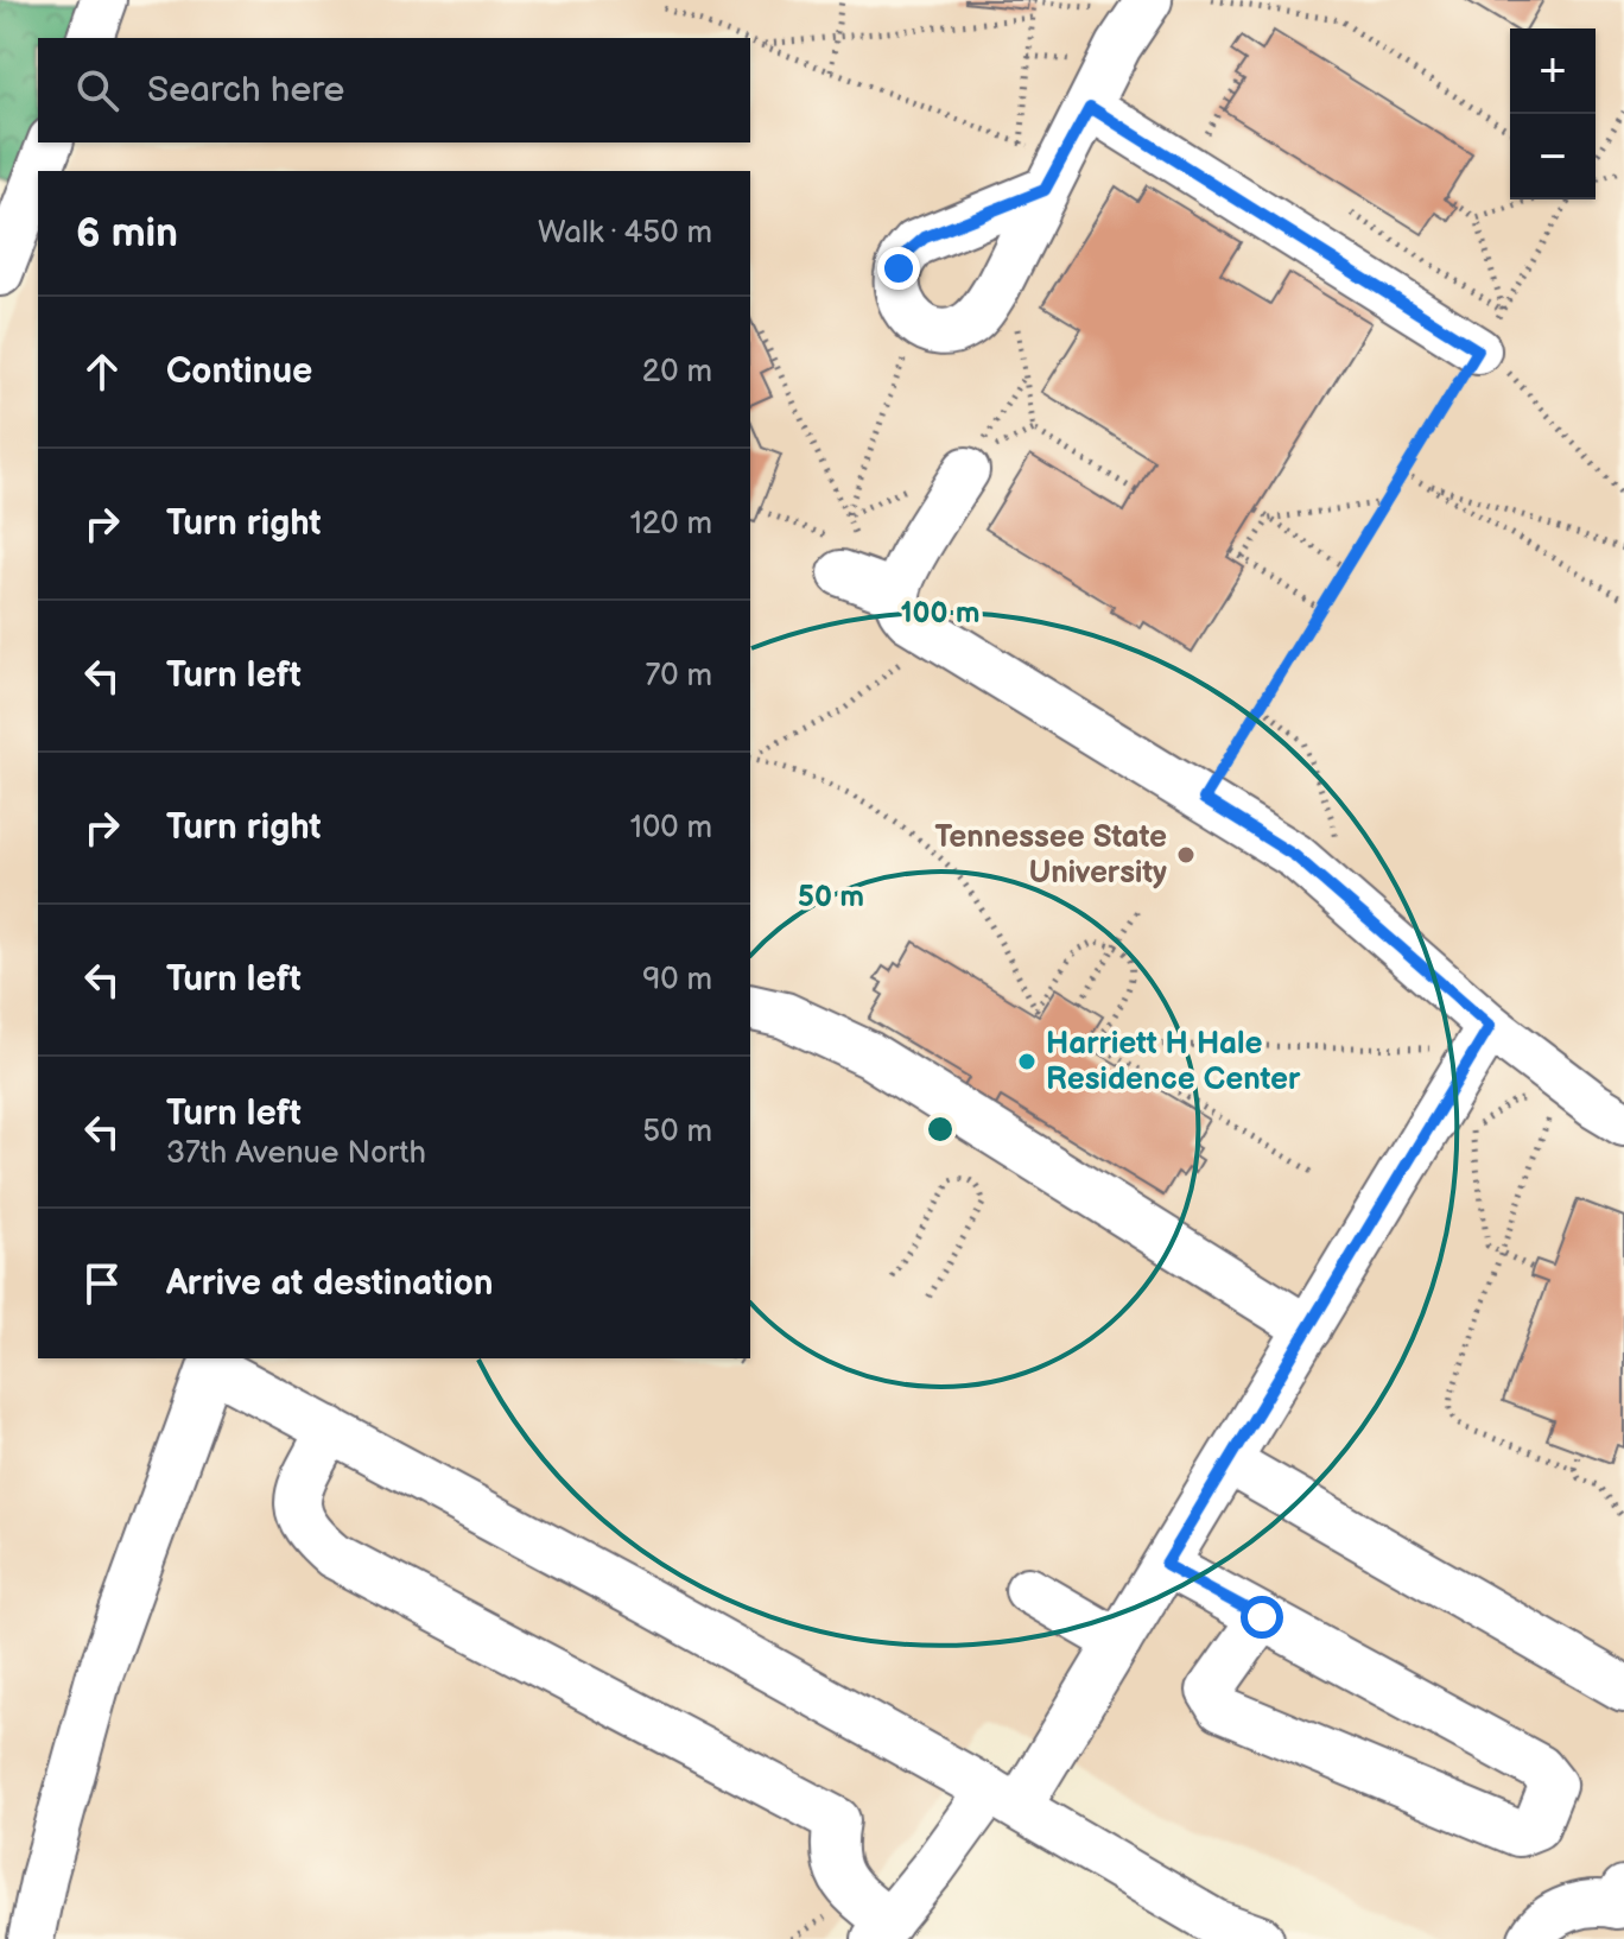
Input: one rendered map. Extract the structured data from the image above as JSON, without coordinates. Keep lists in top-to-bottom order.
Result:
{
  "places": ["Tennessee State University", "Harriett H Hale Residence Center"],
  "page": {
    "map_buttons": ["+", "−"],
    "search": "Search here",
    "heading": ["6 min", "Walk · 450 m"],
    "list": [
      ["Continue", "20 m"],
      ["Turn right", "120 m"],
      ["Turn left", "70 m"],
      ["Turn right", "100 m"],
      ["Turn left", "90 m"],
      ["Turn left", "37th Avenue North", "50 m"],
      "Arrive at destination"
    ]
  },
  "rings": ["100 m", "50 m"]
}
